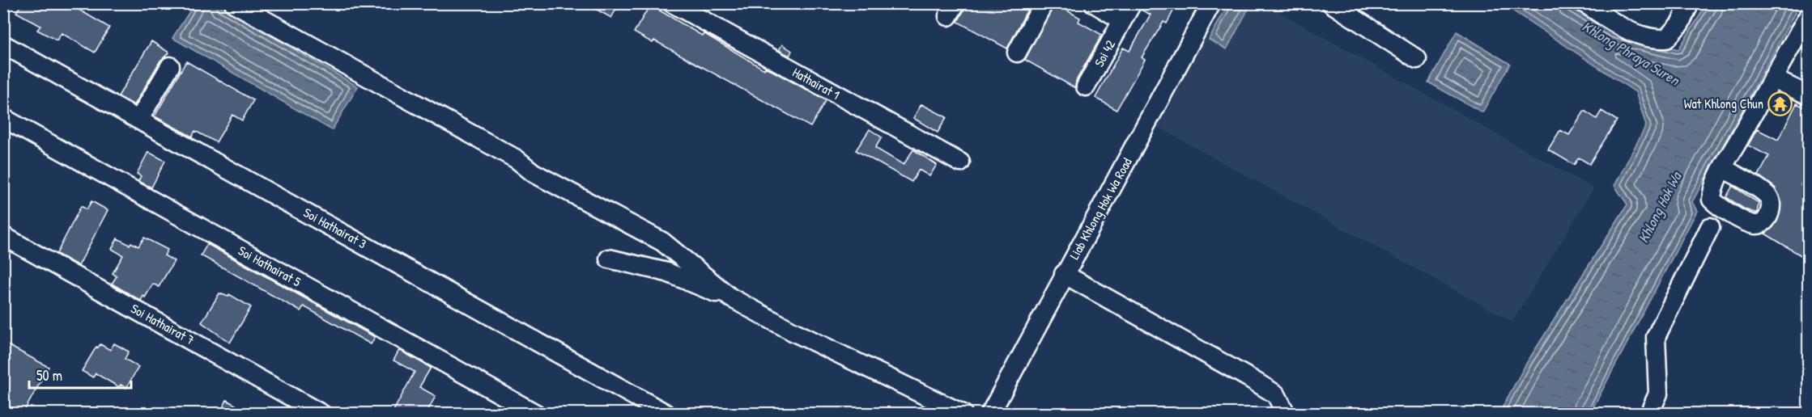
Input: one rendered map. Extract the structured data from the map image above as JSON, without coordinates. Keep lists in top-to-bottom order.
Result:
{
  "streets": {
    "street": [
      "Soi 42",
      "Hathairat 1",
      "Liab Khlong Hok Wa Road",
      "Soi Hathairat 3",
      "Soi Hathairat 5",
      "Soi Hathairat 7"
    ]
  },
  "water": ["Khlong Phraya Suren", "Khlong Hok Wa"],
  "places": {
    "temple": ["Wat Khlong Chun"]
  },
  "scale_bar": "50 m"
}
